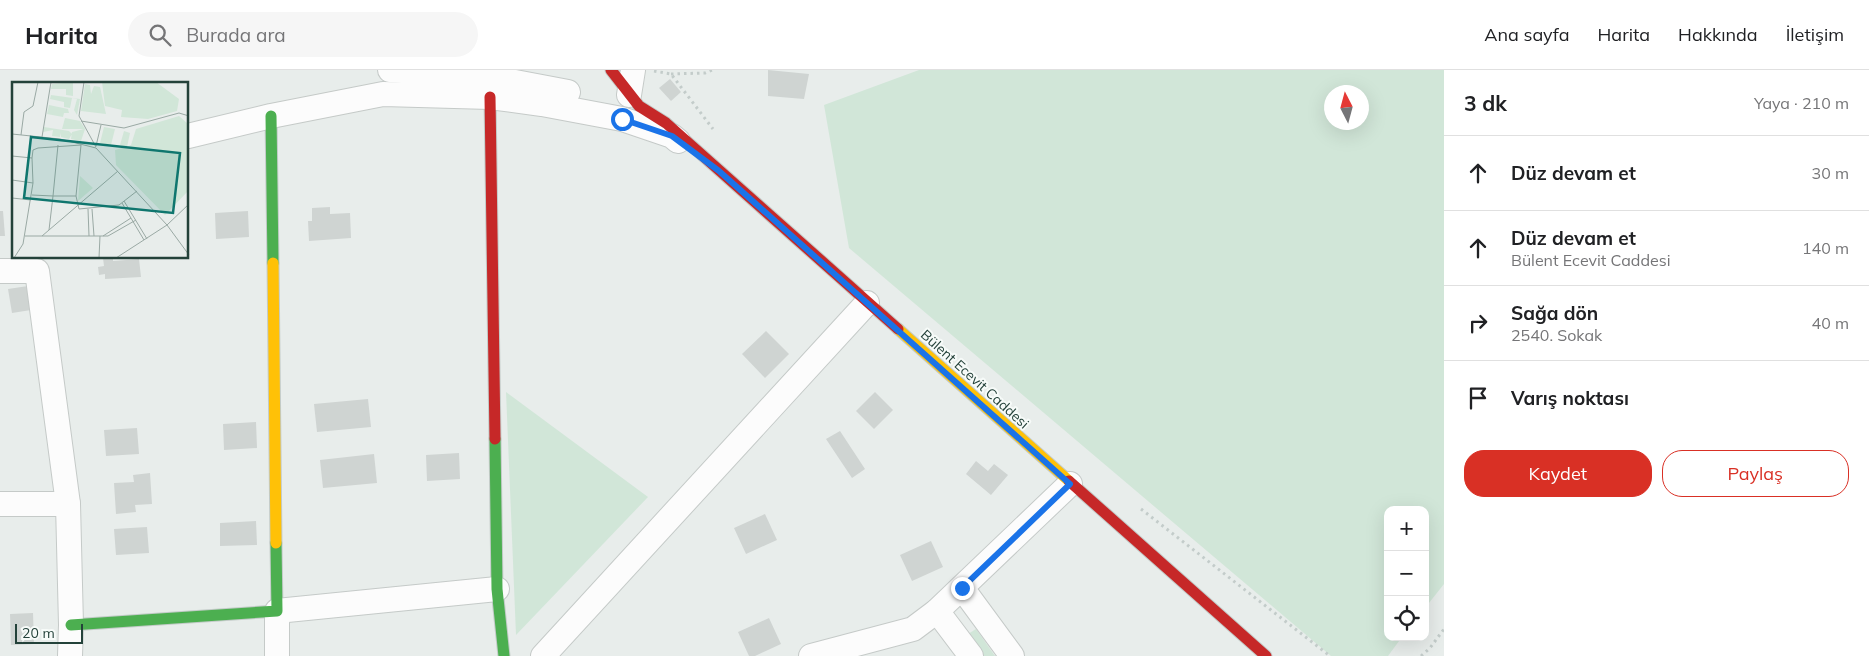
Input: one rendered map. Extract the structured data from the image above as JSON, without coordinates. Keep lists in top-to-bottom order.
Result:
{
  "streets": {
    "street": ["Bülent Ecevit Caddesi"]
  },
  "scale_bar": "20 m",
  "north": "top",
  "page": {
    "header": "Harita",
    "search": "Burada ara",
    "nav": [
      "Ana sayfa",
      "Harita",
      "Hakkında",
      "İletişim"
    ],
    "heading": ["3 dk", "Yaya · 210 m"],
    "list": [
      ["Düz devam et", "30 m"],
      ["Düz devam et", "Bülent Ecevit Caddesi", "140 m"],
      ["Sağa dön", "2540. Sokak", "40 m"],
      "Varış noktası"
    ],
    "buttons": ["Kaydet", "Paylaş"],
    "map_buttons": ["+", "−"],
    "scale": "20 m"
  }
}
